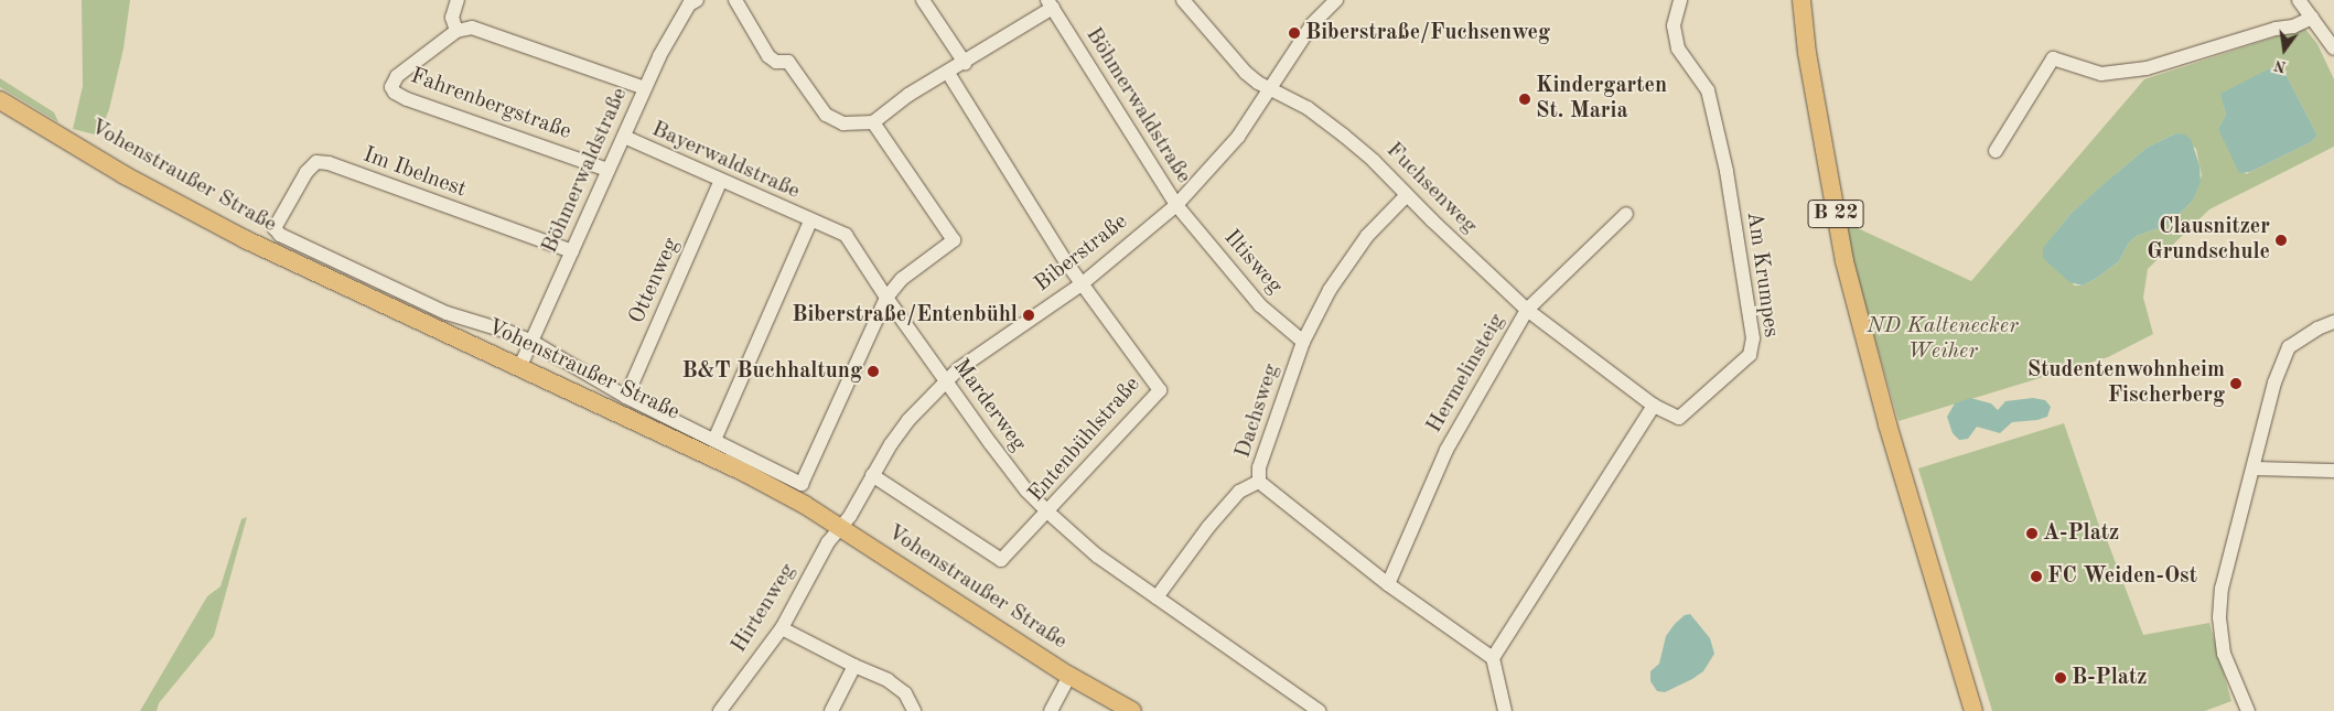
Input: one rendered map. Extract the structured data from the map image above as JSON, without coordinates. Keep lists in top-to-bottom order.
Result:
{
  "streets": {
    "main road": ["Vohenstraußer Straße", "B 22"],
    "street": [
      "Fahrenbergstraße",
      "Böhmerwaldstraße",
      "Bayerwaldstraße",
      "Im Ibelnest",
      "Fuchsenweg",
      "Biberstraße",
      "Iltisweg",
      "Am Krumpes",
      "Ottenweg",
      "Hermelinsteig",
      "Marderweg",
      "Dachsweg",
      "Entenbühlstraße",
      "Hirtenweg"
    ]
  },
  "crossings": [
    ["Fahrenbergstraße", "Böhmerwaldstraße"],
    ["Böhmerwaldstraße", "Bayerwaldstraße"],
    ["Böhmerwaldstraße", "Im Ibelnest"],
    ["Böhmerwaldstraße", "Vohenstraußer Straße"],
    ["Böhmerwaldstraße", "Biberstraße"],
    ["Böhmerwaldstraße", "Iltisweg"],
    ["Bayerwaldstraße", "Ottenweg"],
    ["Bayerwaldstraße", "Marderweg"],
    ["Im Ibelnest", "Vohenstraußer Straße"],
    ["Vohenstraußer Straße", "Biberstraße"],
    ["Vohenstraußer Straße", "Ottenweg"],
    ["Vohenstraußer Straße", "Marderweg"],
    ["Vohenstraußer Straße", "Hirtenweg"],
    ["Fuchsenweg", "Biberstraße"],
    ["Fuchsenweg", "Am Krumpes"],
    ["Fuchsenweg", "Hermelinsteig"],
    ["Fuchsenweg", "Dachsweg"],
    ["Biberstraße", "Iltisweg"],
    ["Biberstraße", "Marderweg"],
    ["Biberstraße", "Entenbühlstraße"],
    ["Biberstraße", "Hirtenweg"],
    ["Iltisweg", "Dachsweg"],
    ["Hermelinsteig", "Dachsweg"],
    ["Marderweg", "Entenbühlstraße"]
  ],
  "parks": ["ND Kaltenecker Weiher"],
  "places": [
    "Biberstraße/Fuchsenweg",
    "Kindergarten St. Maria",
    "Clausnitzer Grundschule",
    "Biberstraße/Entenbühl",
    "B&T Buchhaltung",
    "Studentenwohnheim Fischerberg",
    "A-Platz",
    "FC Weiden-Ost",
    "B-Platz"
  ],
  "north": "bottom"
}
